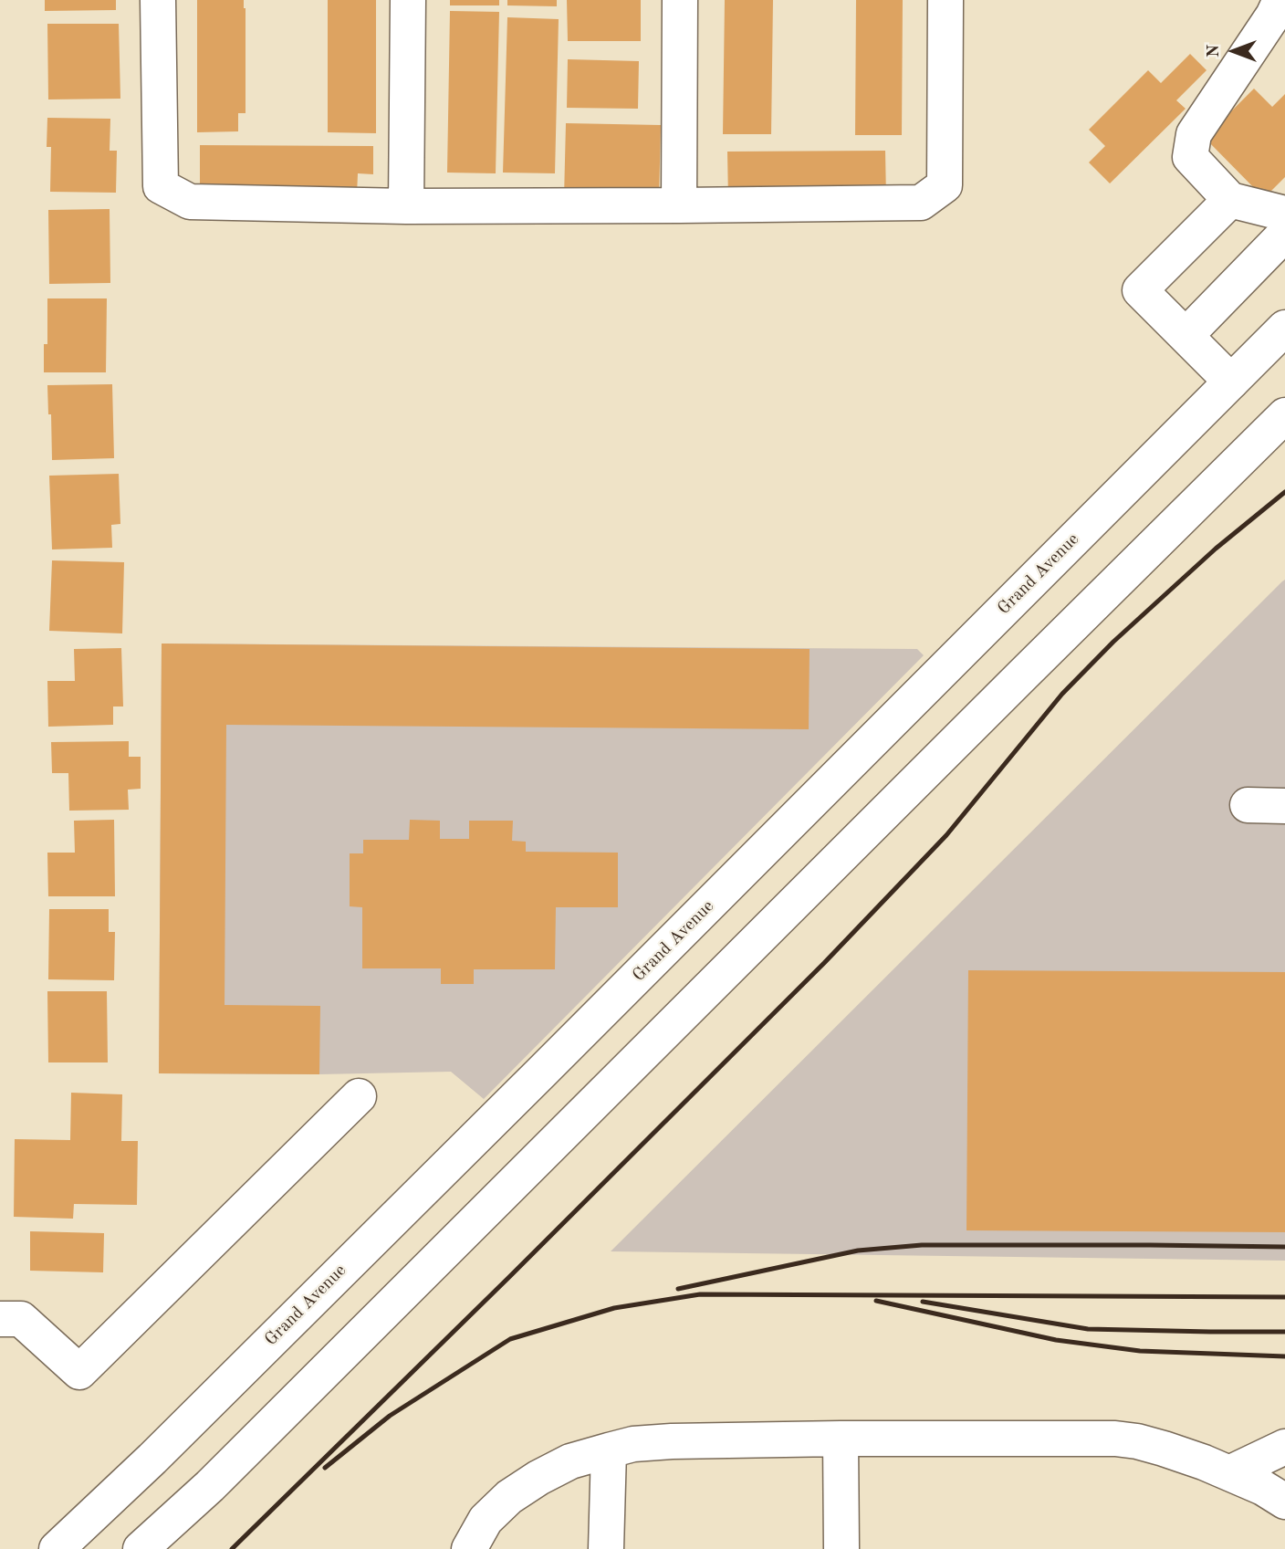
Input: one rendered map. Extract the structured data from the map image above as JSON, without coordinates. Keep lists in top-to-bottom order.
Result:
{
  "streets": {
    "main road": ["Grand Avenue"]
  },
  "north": "left"
}
